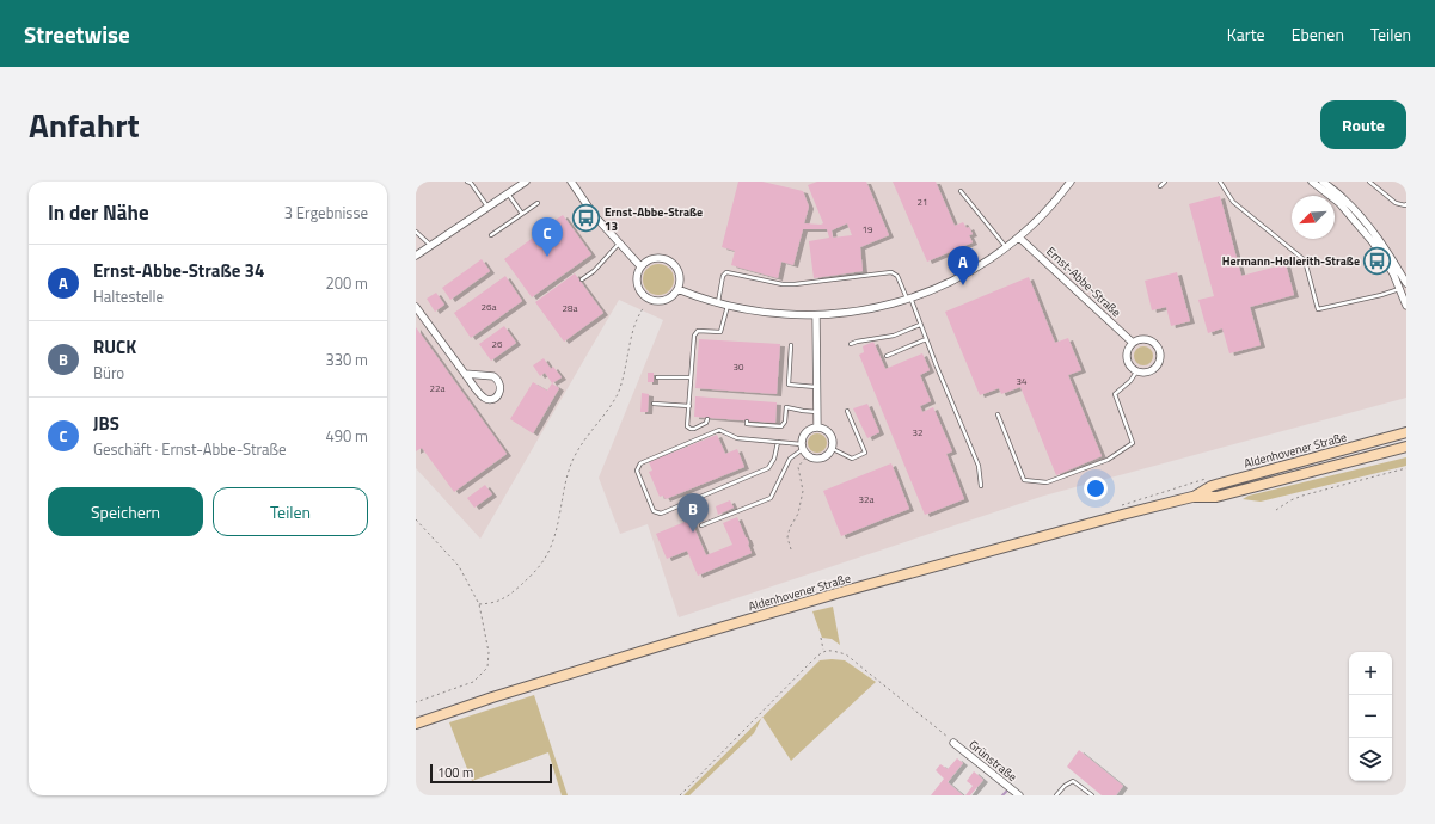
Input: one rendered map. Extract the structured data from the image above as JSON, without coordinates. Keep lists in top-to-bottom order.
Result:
{
  "streets": {
    "main road": ["Aldenhovener Straße"],
    "street": ["Ernst-Abbe-Straße", "Grünstraße"]
  },
  "places": {
    "bus stop": ["Ernst-Abbe-Straße 13", "Hermann-Hollerith-Straße"]
  },
  "house_numbers": [
    "21",
    "19",
    "26a",
    "28a",
    "26",
    "30",
    "34",
    "22a",
    "32",
    "32a"
  ],
  "scale_bar": "100 m",
  "north": "bottom left",
  "page": {
    "header": "Streetwise",
    "nav": ["Karte", "Ebenen", "Teilen"],
    "title": "Anfahrt",
    "buttons": [
      "Route",
      ["Speichern", "Teilen"]
    ],
    "heading": ["In der Nähe", "3 Ergebnisse"],
    "pins": ["C", "A", "B"],
    "list": [
      {
        "mark": "A",
        "name": "Ernst-Abbe-Straße 34",
        "note": "Haltestelle",
        "value": "200 m"
      },
      {
        "mark": "B",
        "name": "RUCK",
        "note": "Büro",
        "value": "330 m"
      },
      {
        "mark": "C",
        "name": "JBS",
        "note": "Geschäft · Ernst-Abbe-Straße",
        "value": "490 m"
      }
    ],
    "map_buttons": ["+", "−"],
    "scale": "100 m"
  }
}
